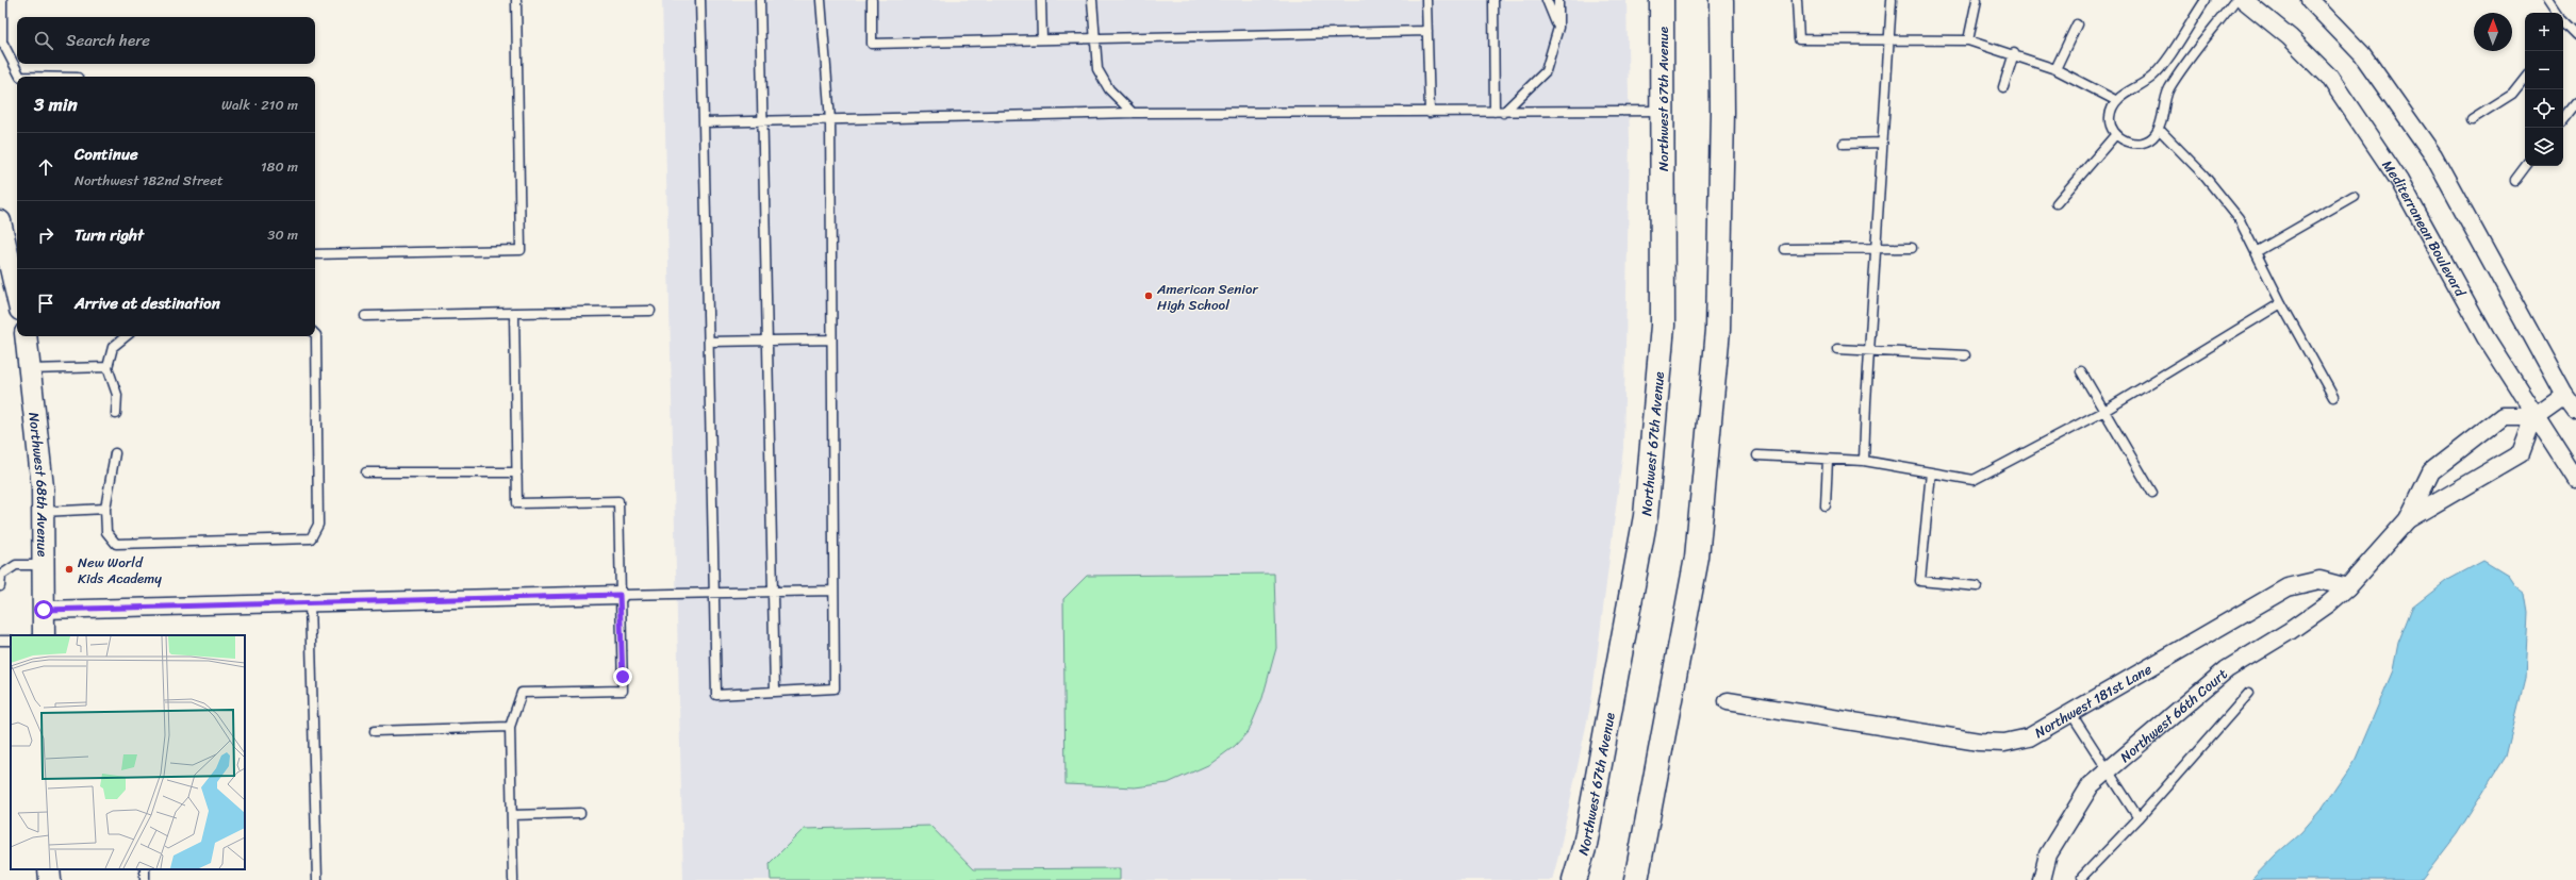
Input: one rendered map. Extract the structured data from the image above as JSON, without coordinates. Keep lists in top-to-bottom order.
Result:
{
  "streets": {
    "main road": ["Northwest 67th Avenue"],
    "street": [
      "Mediterranean Boulevard",
      "Northwest 68th Avenue",
      "Northwest 181st Lane",
      "Northwest 66th Court"
    ]
  },
  "crossings": [
    ["Northwest 181st Lane", "Northwest 66th Court"]
  ],
  "places": ["American Senior High School", "New World Kids Academy"],
  "north": "top",
  "page": {
    "map_buttons": ["+", "−"],
    "search": "Search here",
    "heading": ["3 min", "Walk · 210 m"],
    "list": [
      ["Continue", "Northwest 182nd Street", "180 m"],
      ["Turn right", "30 m"],
      "Arrive at destination"
    ]
  }
}
